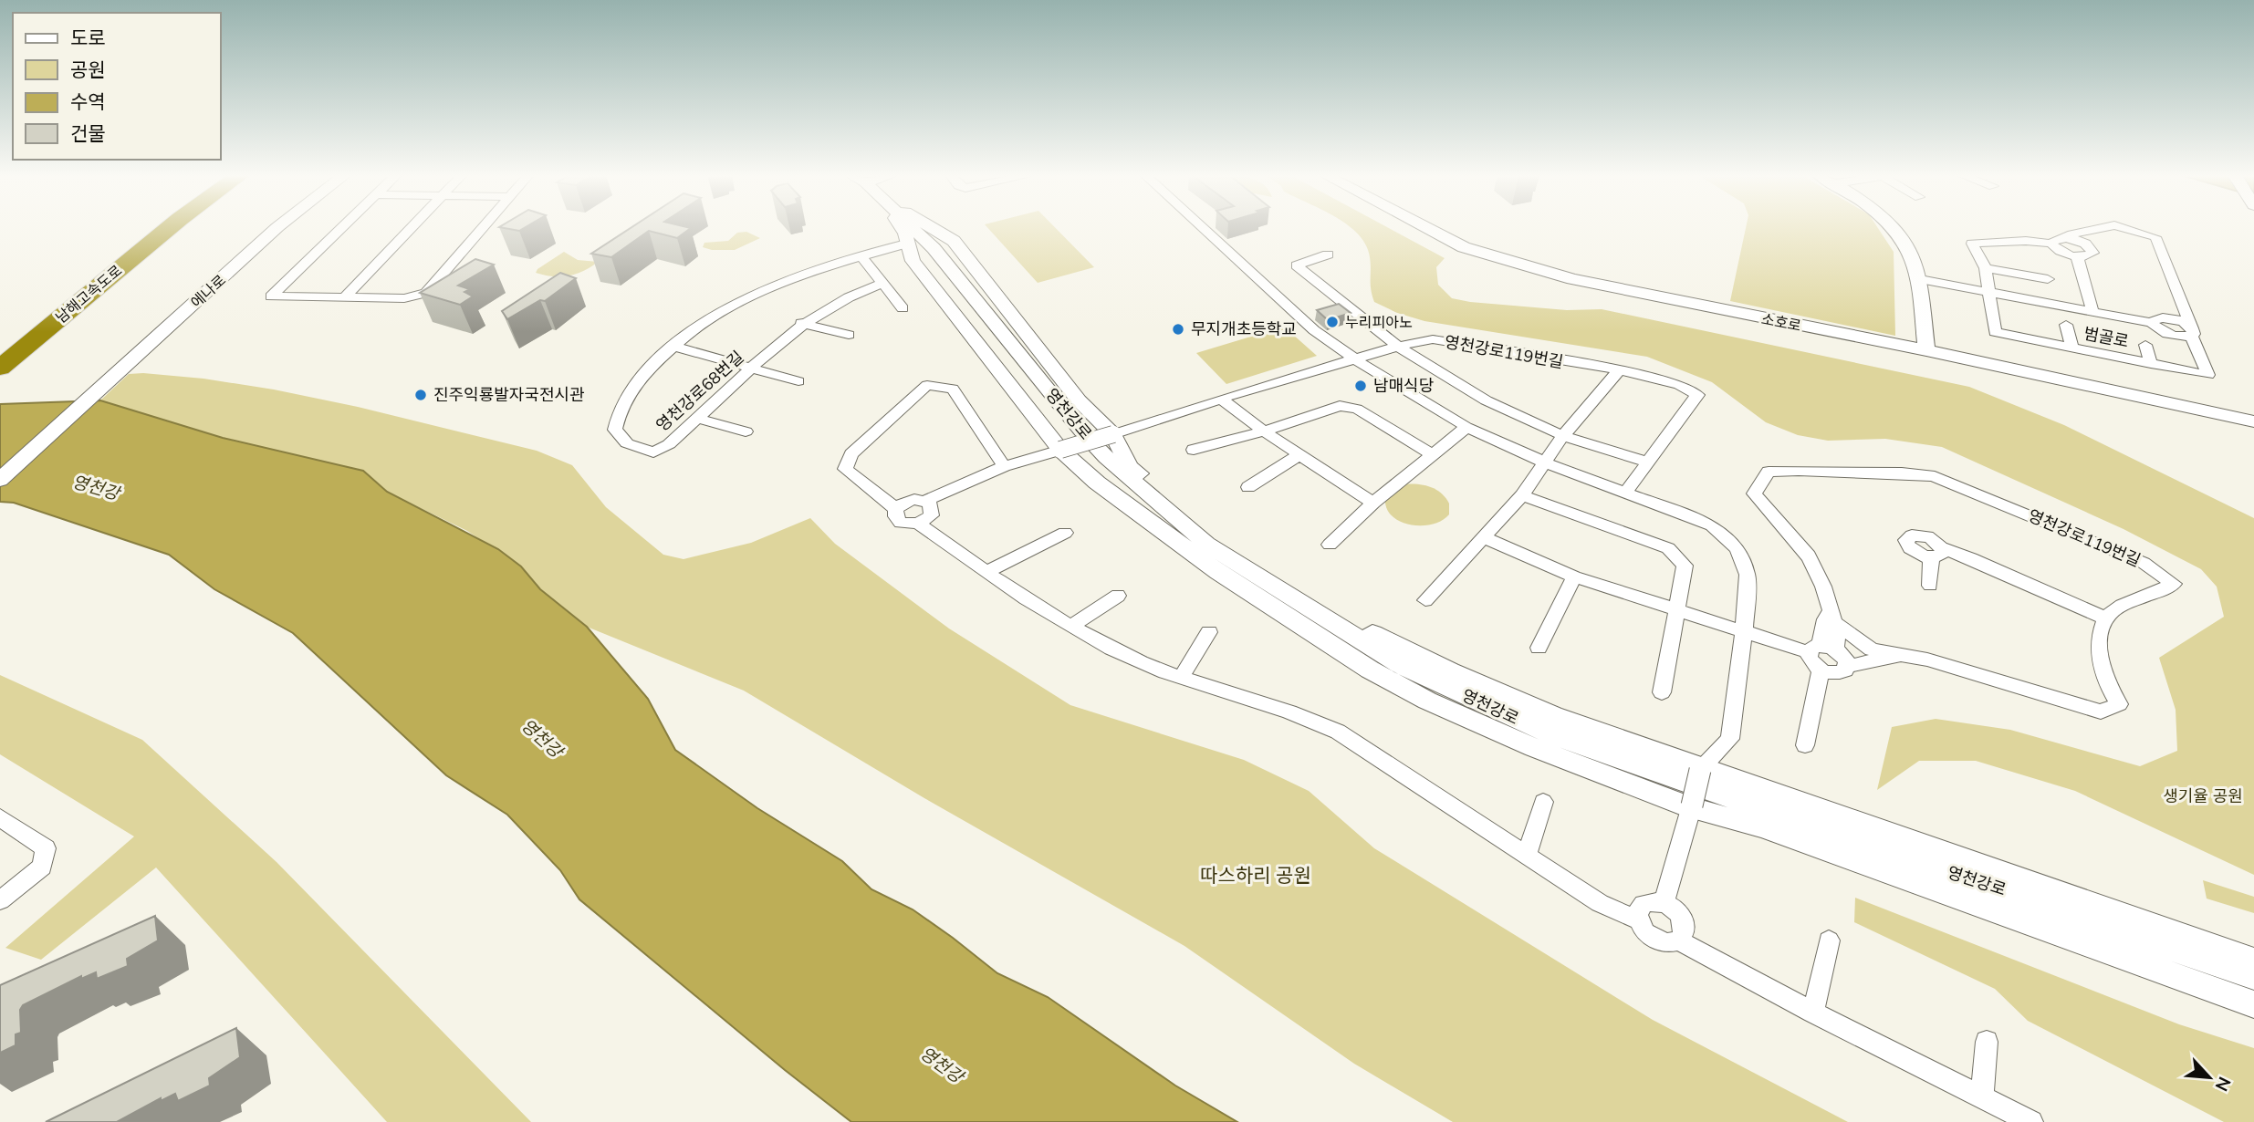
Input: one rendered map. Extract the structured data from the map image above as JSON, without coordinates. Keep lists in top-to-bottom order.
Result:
{
  "streets": {
    "highway": ["남해고속도로"],
    "street": [
      "에나로",
      "소호로",
      "범골로",
      "영천강로119번길",
      "영천강로68번길",
      "영천강로"
    ]
  },
  "crossings": [
    ["영천강로119번길", "영천강로"],
    ["영천강로68번길", "영천강로"]
  ],
  "water": ["영천강"],
  "parks": ["생기율 공원", "따스하리 공원"],
  "places": [
    "누리피아노",
    "무지개초등학교",
    "남매식당",
    "진주익룡발자국전시관"
  ],
  "legend": [
    "도로",
    "공원",
    "수역",
    "건물"
  ],
  "north": "bottom right"
}
